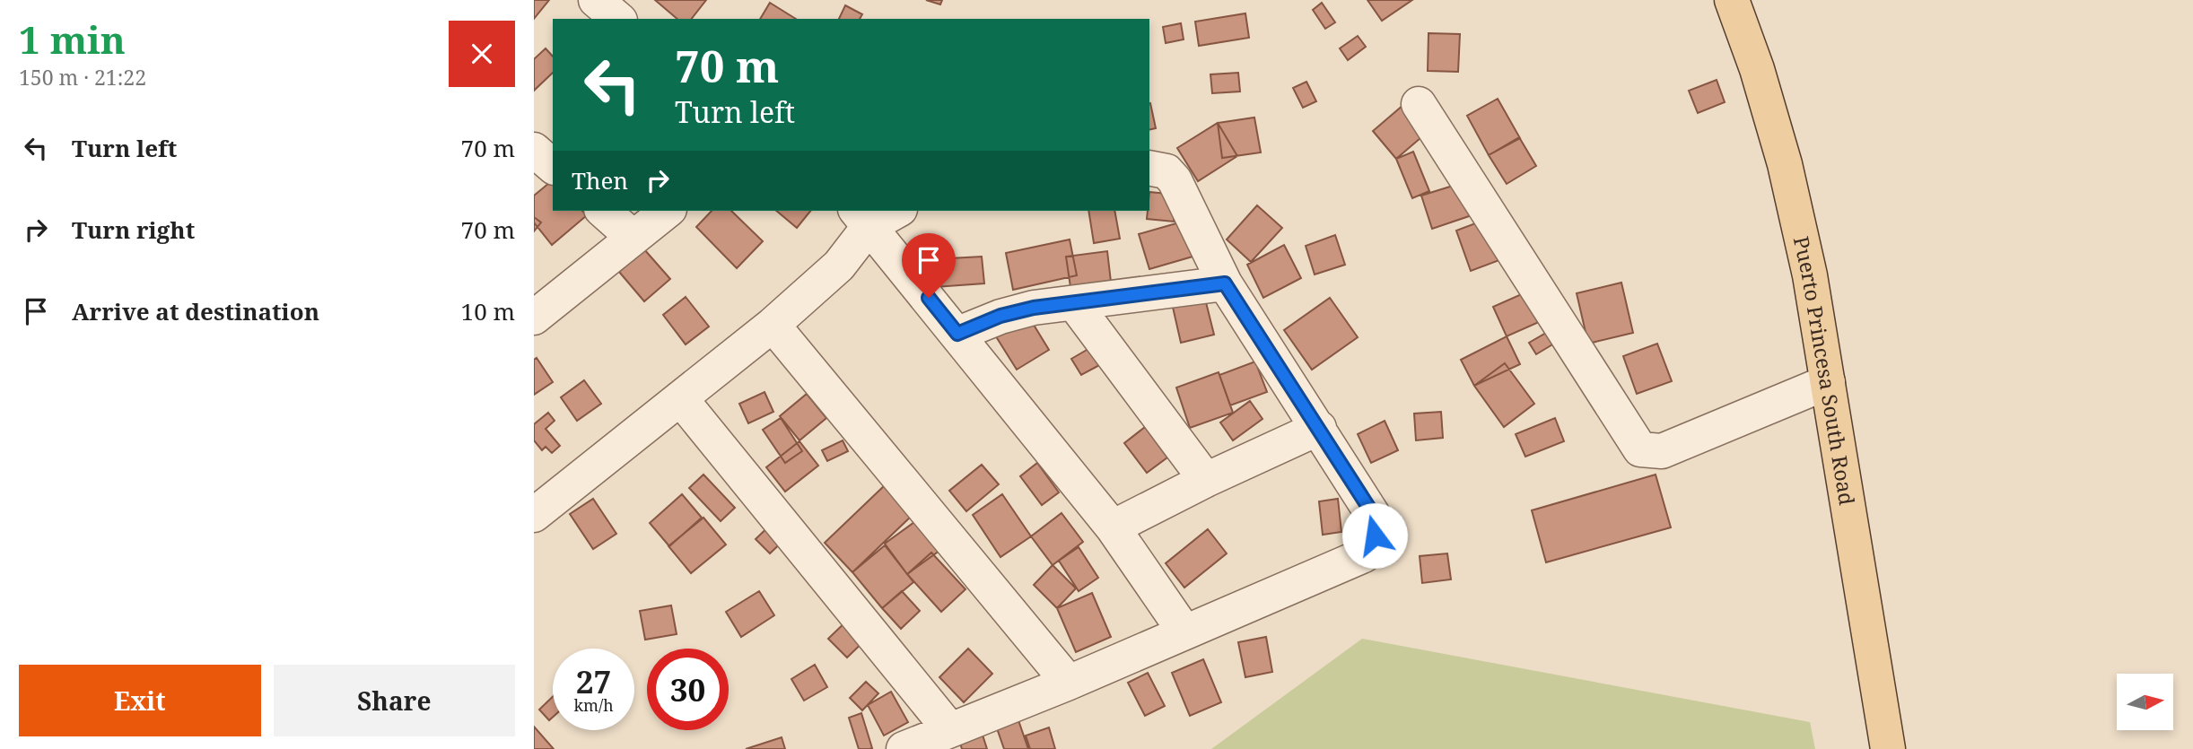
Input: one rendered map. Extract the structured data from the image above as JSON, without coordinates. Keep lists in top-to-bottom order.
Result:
{
  "streets": {
    "main road": ["Puerto Princesa South Road"]
  },
  "north": "right",
  "page": {
    "heading": ["1 min", "150 m · 21:22"],
    "turn": ["70 m", "Turn left"],
    "list": [
      {
        "name": "Turn left",
        "value": "70 m"
      },
      {
        "name": "Turn right",
        "value": "70 m"
      },
      {
        "name": "Arrive at destination",
        "value": "10 m"
      }
    ],
    "then": "Then",
    "speed": "27 km/h",
    "limit": "30",
    "buttons": ["Exit", "Share"]
  }
}
